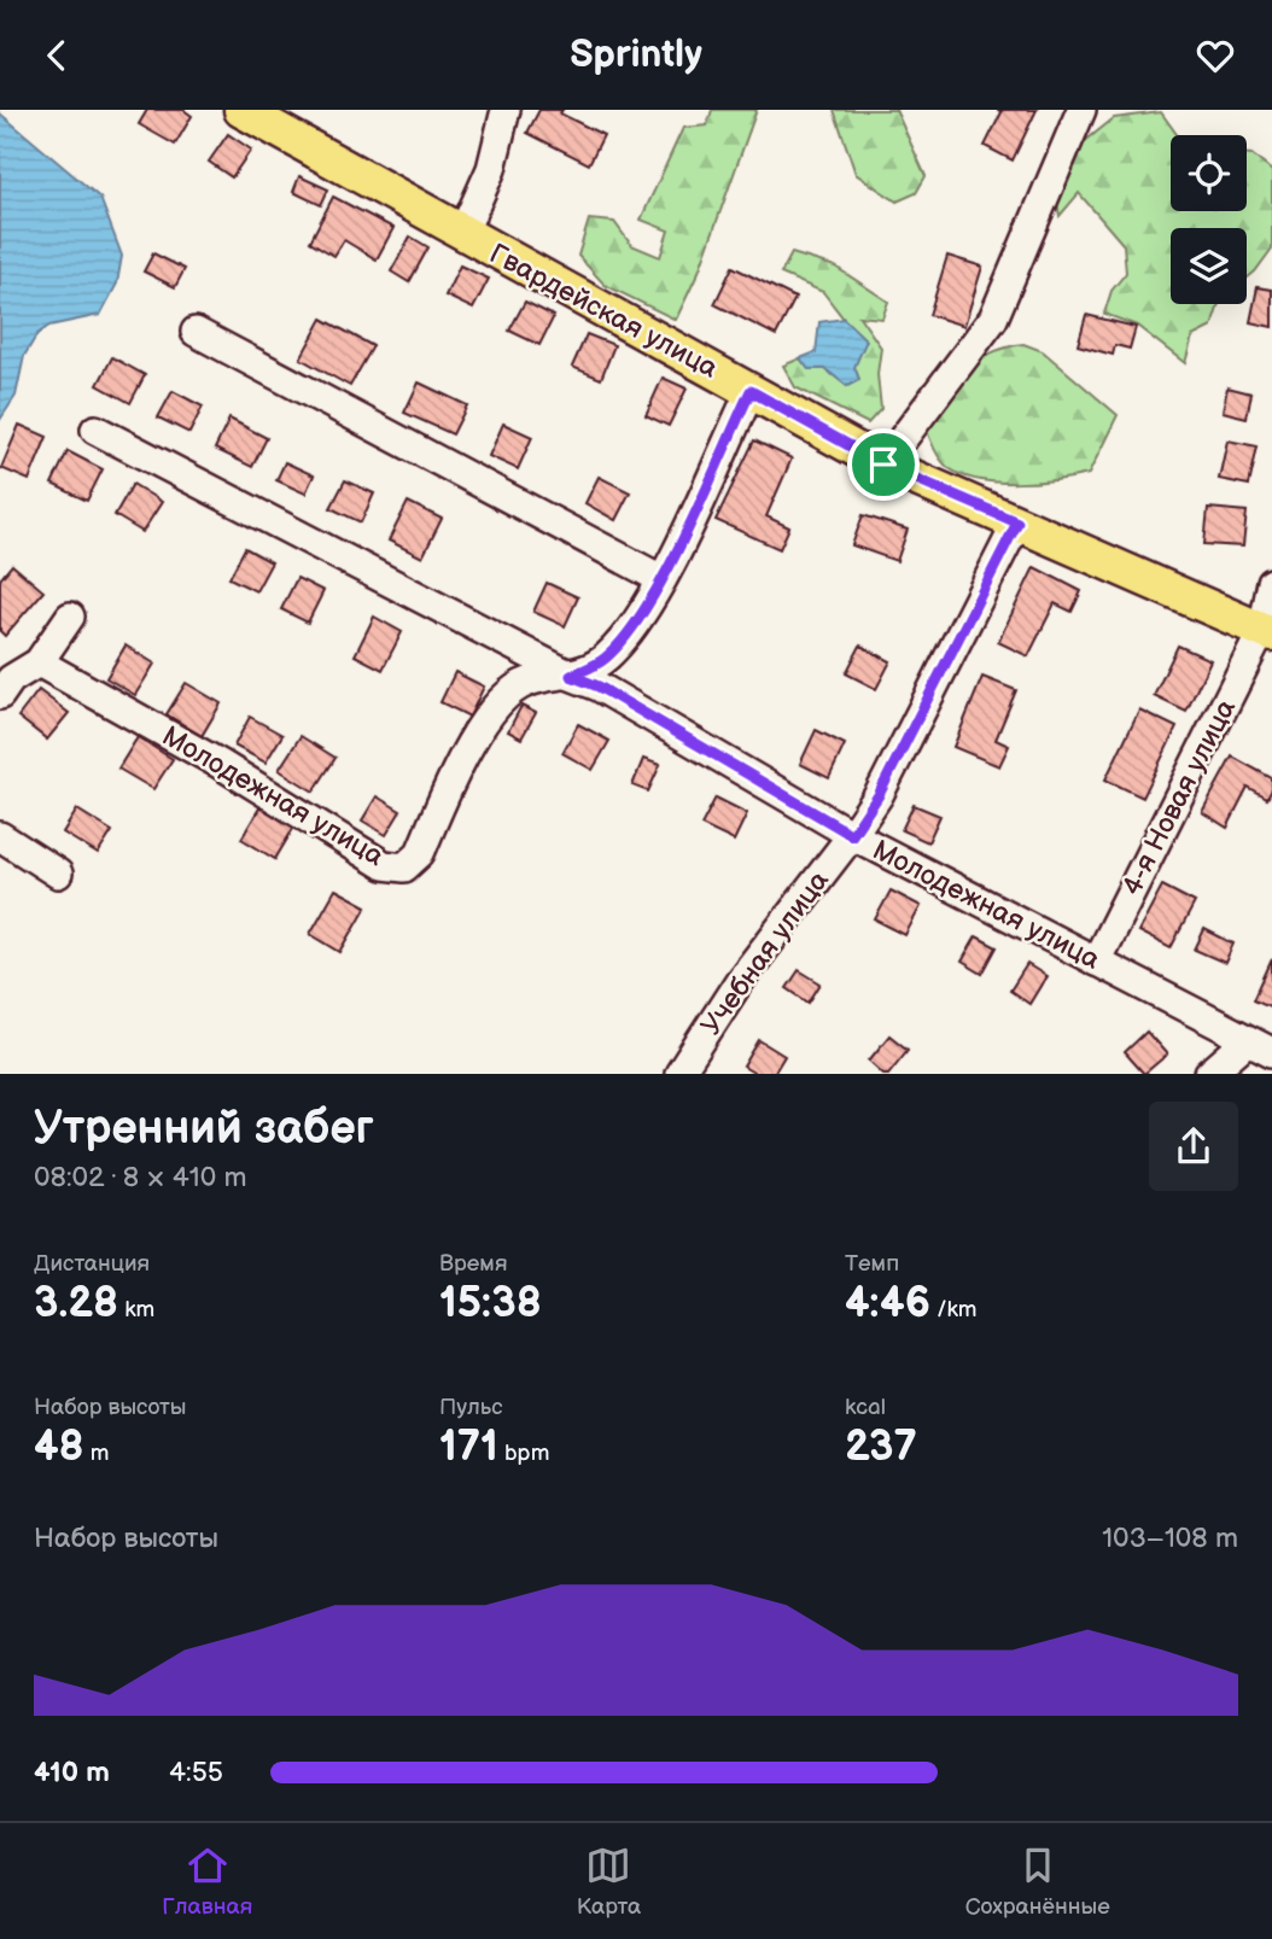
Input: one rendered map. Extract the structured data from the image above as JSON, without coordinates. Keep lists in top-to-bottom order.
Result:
{
  "streets": {
    "main road": ["Гвардейская улица"],
    "street": ["Молодежная улица", "4-я Новая улица", "Учебная улица"]
  },
  "crossings": [
    ["Гвардейская улица", "Молодежная улица"],
    ["Гвардейская улица", "4-я Новая улица"],
    ["Молодежная улица", "4-я Новая улица"],
    ["Молодежная улица", "Учебная улица"]
  ],
  "page": {
    "header": "Sprintly",
    "heading": ["Утренний забег", "08:02 · 8 × 410 m"],
    "stats": [
      ["Дистанция", "3.28 km"],
      ["Время", "15:38"],
      ["Темп", "4:46 /km"],
      ["Набор высоты", "48 m"],
      ["Пульс", "171 bpm"],
      ["kcal", "237"]
    ],
    "chart": ["Набор высоты", "103–108 m"],
    "list": [
      {
        "name": "410 m",
        "note": "4:55"
      }
    ],
    "tabs": ["Главная", "Карта", "Сохранённые"]
  }
}
